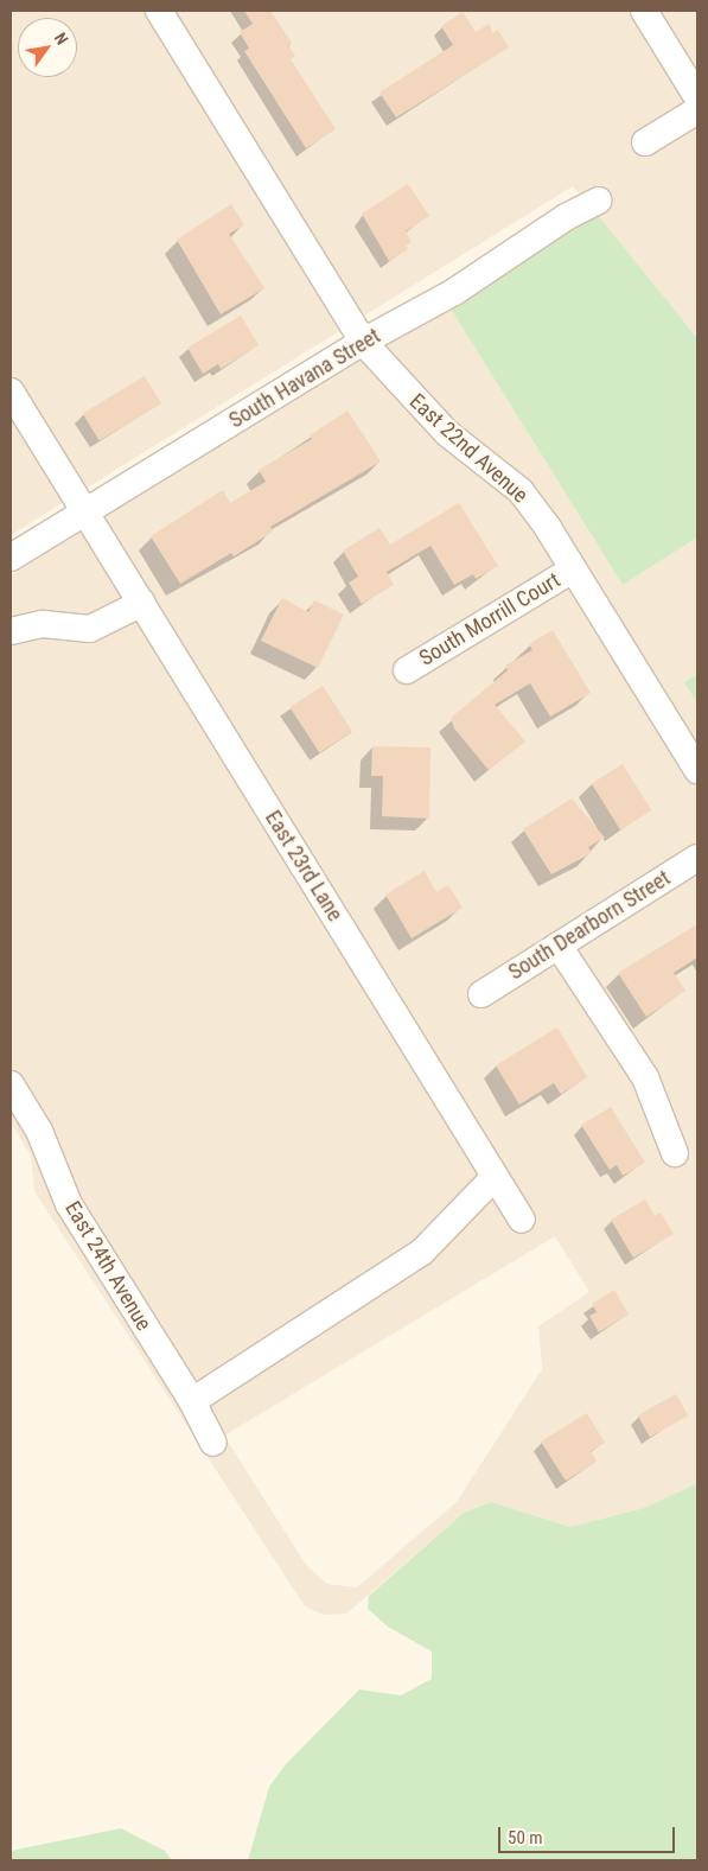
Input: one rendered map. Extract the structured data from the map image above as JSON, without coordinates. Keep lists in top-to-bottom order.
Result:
{
  "streets": {
    "street": [
      "South Havana Street",
      "East 22nd Avenue",
      "South Morrill Court",
      "East 23rd Lane",
      "South Dearborn Street",
      "East 24th Avenue"
    ]
  },
  "crossings": [
    ["South Havana Street", "East 22nd Avenue"],
    ["South Havana Street", "East 23rd Lane"],
    ["East 22nd Avenue", "South Morrill Court"]
  ],
  "scale_bar": "50 m",
  "north": "top right"
}
